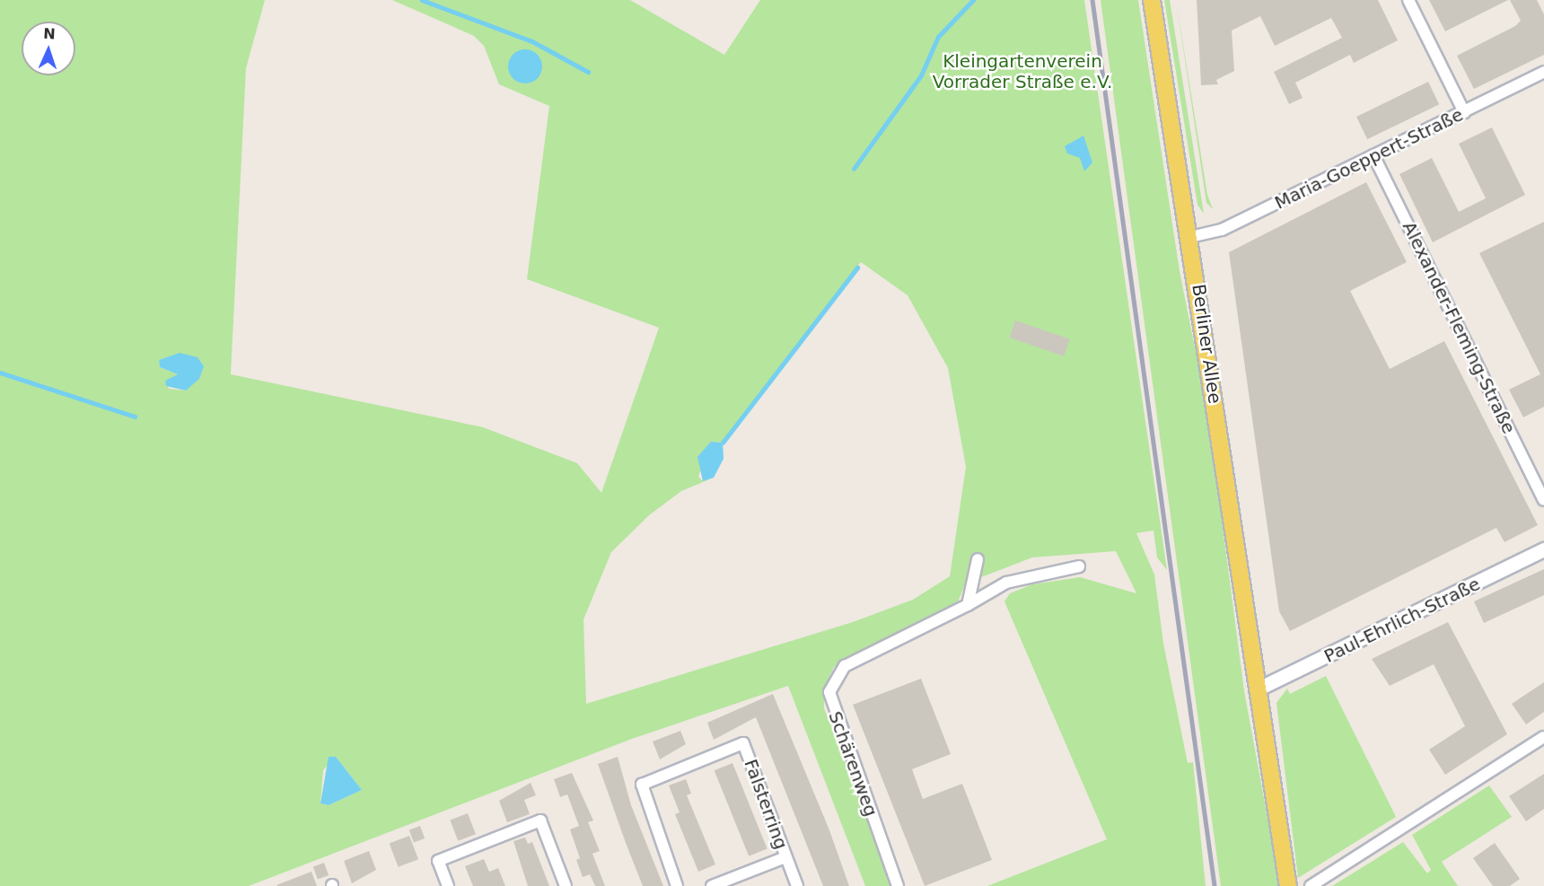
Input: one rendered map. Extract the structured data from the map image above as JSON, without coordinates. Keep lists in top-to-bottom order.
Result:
{
  "streets": {
    "main road": ["Berliner Allee"],
    "street": [
      "Maria-Goeppert-Straße",
      "Alexander-Fleming-Straße",
      "Paul-Ehrlich-Straße",
      "Schärenweg",
      "Falsterring"
    ]
  },
  "crossings": [
    ["Maria-Goeppert-Straße", "Alexander-Fleming-Straße"],
    ["Maria-Goeppert-Straße", "Berliner Allee"],
    ["Berliner Allee", "Paul-Ehrlich-Straße"]
  ],
  "parks": ["Kleingartenverein Vorrader Straße e.V."],
  "north": "top"
}
